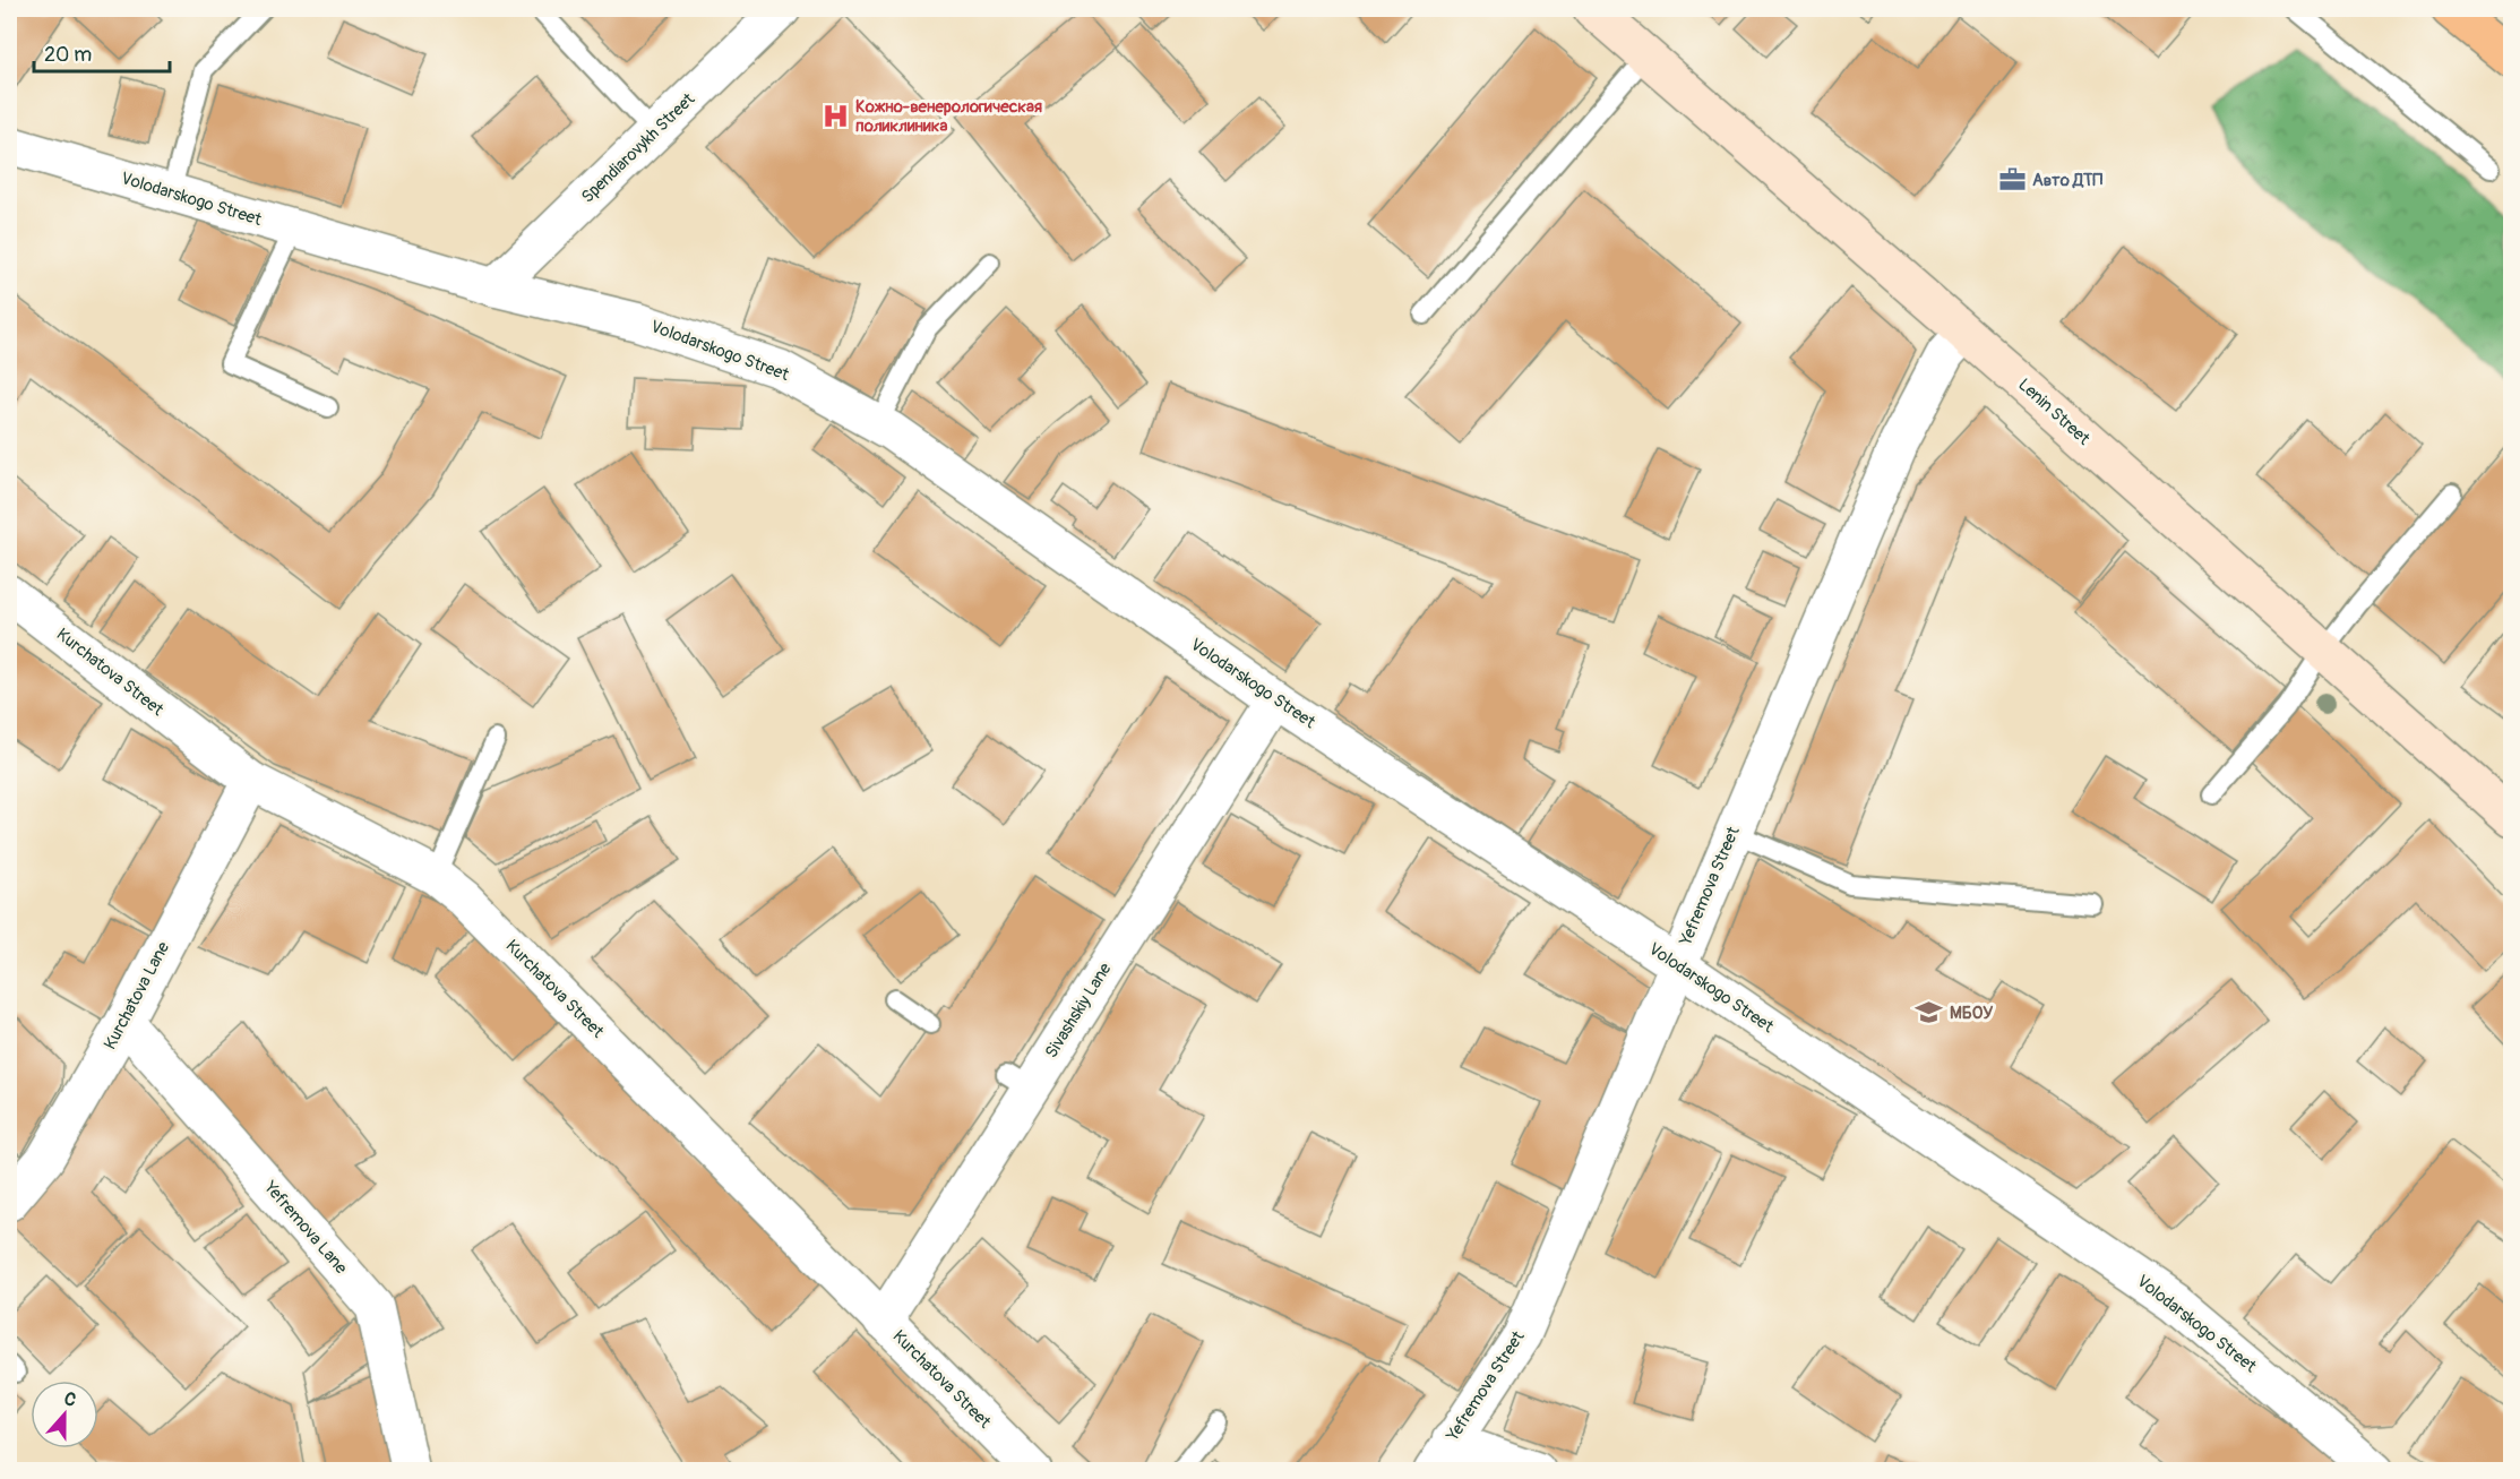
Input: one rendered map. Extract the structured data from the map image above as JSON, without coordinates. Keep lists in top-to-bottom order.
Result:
{
  "streets": {
    "main road": ["Lenin Street"],
    "street": [
      "Spendiarovykh Street",
      "Volodarskogo Street",
      "Kurchatova Street",
      "Yefremova Street",
      "Kurchatova Lane",
      "Sivashskiy Lane",
      "Yefremova Lane"
    ]
  },
  "crossings": [
    ["Spendiarovykh Street", "Volodarskogo Street"],
    ["Volodarskogo Street", "Yefremova Street"],
    ["Volodarskogo Street", "Sivashskiy Lane"],
    ["Lenin Street", "Yefremova Street"],
    ["Kurchatova Street", "Kurchatova Lane"],
    ["Kurchatova Street", "Sivashskiy Lane"],
    ["Kurchatova Lane", "Yefremova Lane"]
  ],
  "places": {
    "hospital": ["Кожно-венерологическая поликлиника"],
    "office": ["Авто ДТП"],
    "school or university": ["МБОУ"]
  },
  "scale_bar": "20 m",
  "north": "top"
}
